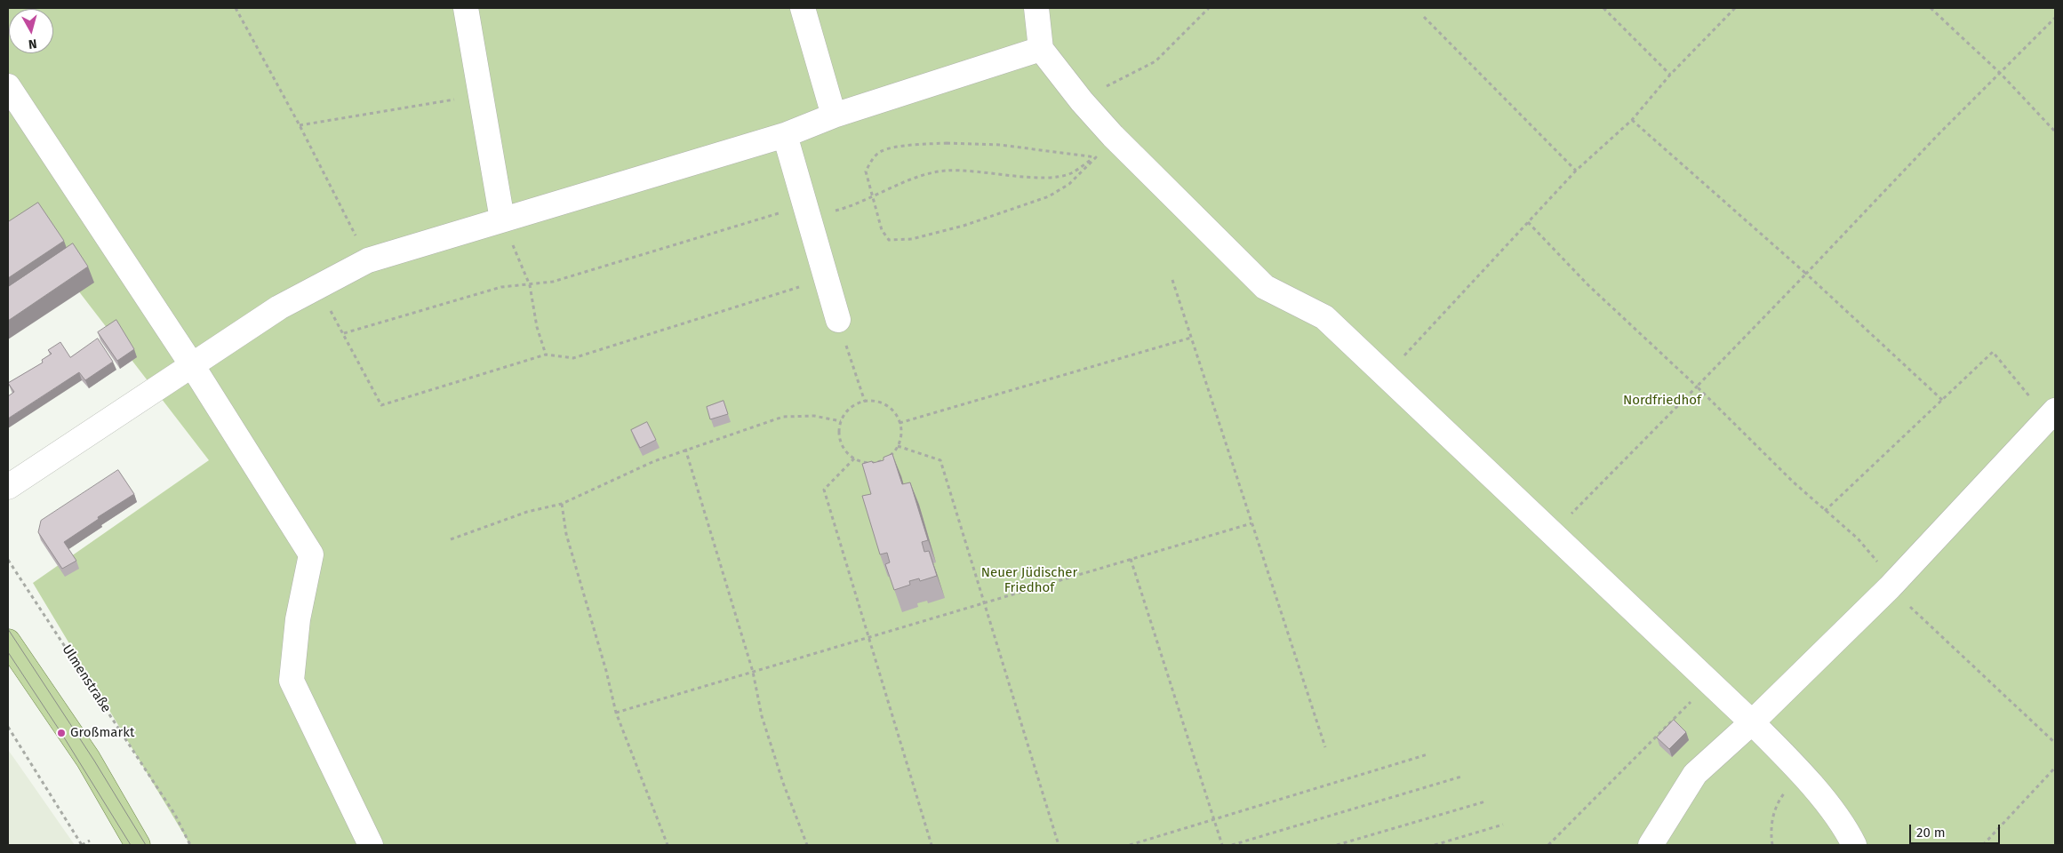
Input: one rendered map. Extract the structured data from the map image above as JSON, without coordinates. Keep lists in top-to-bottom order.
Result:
{
  "streets": {
    "path": ["Ulmenstraße"]
  },
  "parks": ["Nordfriedhof", "Neuer Jüdischer Friedhof"],
  "places": ["Großmarkt"],
  "scale_bar": "20 m",
  "north": "bottom"
}
